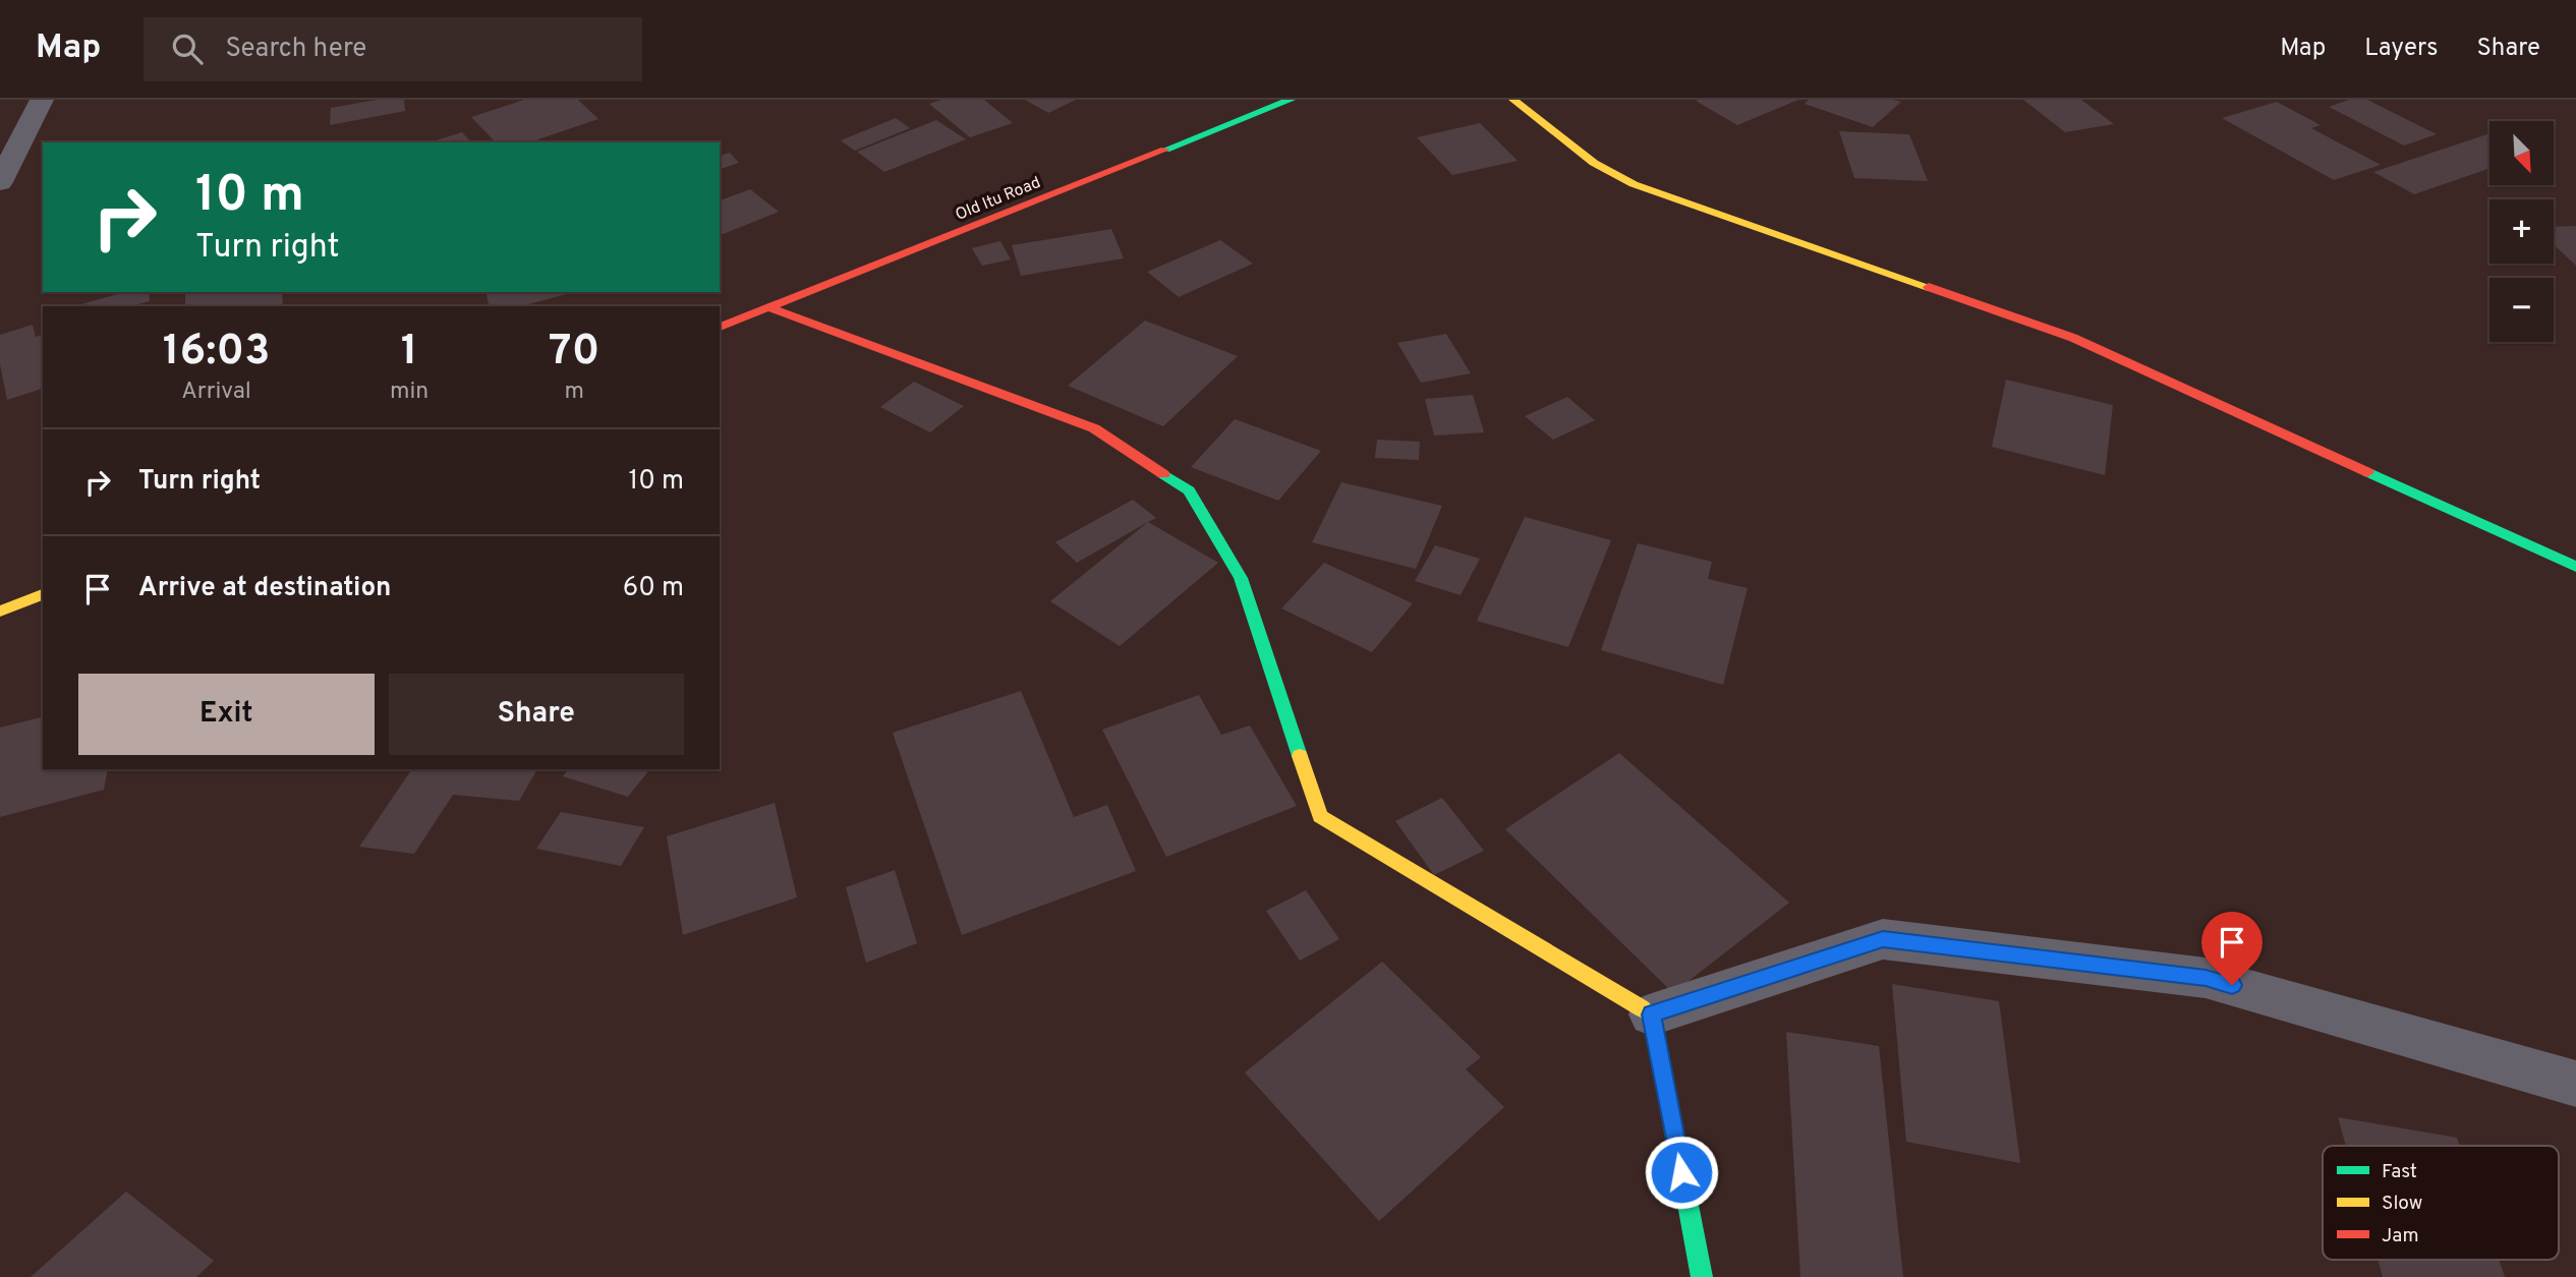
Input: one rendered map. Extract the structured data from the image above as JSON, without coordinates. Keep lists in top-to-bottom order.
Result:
{
  "streets": {
    "street": ["Old Itu Road"]
  },
  "legend": ["Fast", "Slow", "Jam"],
  "north": "bottom right",
  "page": {
    "header": "Map",
    "search": "Search here",
    "nav": ["Map", "Layers", "Share"],
    "map_buttons": ["+", "−"],
    "turn": ["10 m", "Turn right"],
    "eta": [
      "16:03",
      "Arrival",
      "1",
      "min",
      "70",
      "m"
    ],
    "list": [
      {
        "name": "Turn right",
        "value": "10 m"
      },
      {
        "name": "Arrive at destination",
        "value": "60 m"
      }
    ],
    "buttons": ["Exit", "Share"]
  }
}
